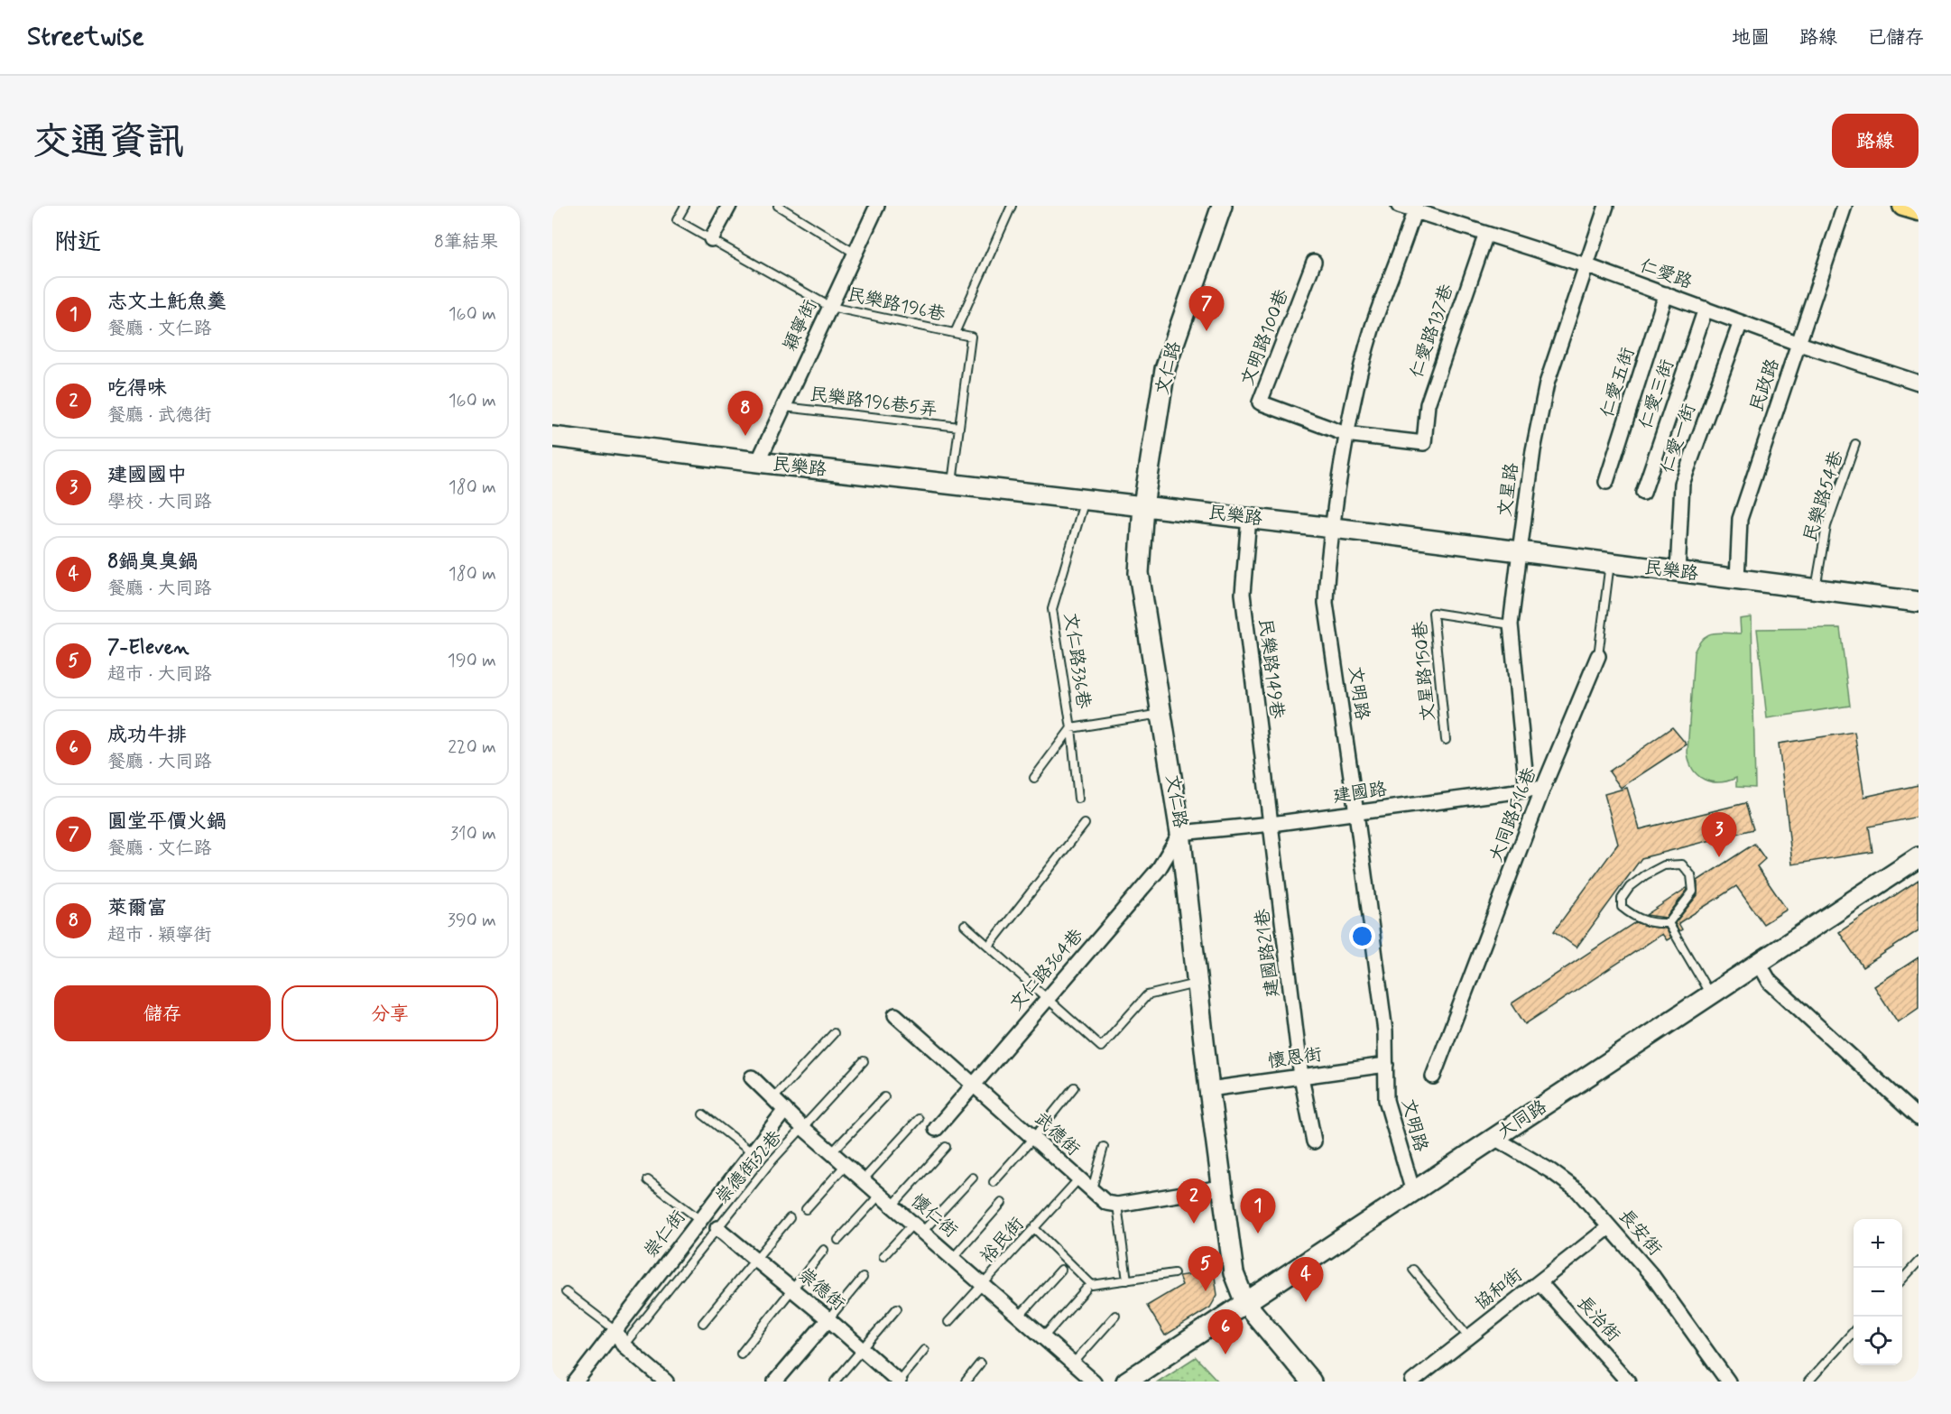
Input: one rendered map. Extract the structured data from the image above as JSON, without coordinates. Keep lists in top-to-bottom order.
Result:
{
  "streets": {
    "main road": ["文仁路", "民樂路", "大同路"],
    "street": [
      "仁愛路",
      "穎寧街",
      "仁愛路137巷",
      "文明路100巷",
      "仁愛五街",
      "民政路",
      "仁愛三街",
      "仁愛一街",
      "文星路",
      "民樂路149巷",
      "文明路",
      "建國路",
      "大同路516巷",
      "建國路21巷",
      "文仁路364巷",
      "懷恩街",
      "武德街",
      "懷仁街",
      "長安街",
      "崇仁街",
      "崇德街",
      "協和街",
      "長治街"
    ],
    "lane": [
      "民樂路196巷",
      "民樂路196巷5弄",
      "民樂路54巷",
      "文仁路336巷",
      "文星路150巷",
      "崇德街32巷",
      "裕民街"
    ]
  },
  "crossings": [
    ["仁愛路", "仁愛路137巷"],
    ["仁愛路", "仁愛五街"],
    ["仁愛路", "民政路"],
    ["仁愛路", "仁愛三街"],
    ["仁愛路", "仁愛一街"],
    ["仁愛路", "文星路"],
    ["仁愛路", "文明路"],
    ["民樂路196巷", "穎寧街"],
    ["民樂路196巷", "民樂路196巷5弄"],
    ["民樂路196巷", "民樂路"],
    ["穎寧街", "民樂路196巷5弄"],
    ["穎寧街", "民樂路"],
    ["仁愛路137巷", "文明路100巷"],
    ["仁愛路137巷", "文明路"],
    ["文明路100巷", "文明路"],
    ["文仁路", "民樂路"],
    ["文仁路", "建國路"],
    ["文仁路", "文仁路364巷"],
    ["文仁路", "懷恩街"],
    ["文仁路", "大同路"],
    ["民政路", "民樂路"],
    ["仁愛一街", "民樂路"],
    ["民樂路", "文星路"],
    ["民樂路", "民樂路54巷"],
    ["民樂路", "文仁路336巷"],
    ["民樂路", "民樂路149巷"],
    ["民樂路", "文明路"],
    ["民樂路", "大同路516巷"],
    ["文星路", "文星路150巷"],
    ["文星路", "建國路"],
    ["民樂路149巷", "建國路"],
    ["民樂路149巷", "建國路21巷"],
    ["文明路", "建國路"],
    ["文明路", "懷恩街"],
    ["文明路", "大同路"],
    ["建國路", "大同路516巷"],
    ["建國路", "建國路21巷"],
    ["建國路", "文仁路364巷"],
    ["建國路21巷", "懷恩街"],
    ["文仁路364巷", "武德街"],
    ["大同路", "長安街"],
    ["武德街", "裕民街"],
    ["崇德街32巷", "懷仁街"],
    ["崇德街32巷", "崇德街"],
    ["懷仁街", "崇仁街"],
    ["懷仁街", "裕民街"],
    ["長安街", "協和街"],
    ["協和街", "長治街"]
  ],
  "page": {
    "header": "Streetwise",
    "nav": ["地圖", "路線", "已儲存"],
    "buttons": [
      "路線",
      ["儲存", "分享"]
    ],
    "title": "交通資訊",
    "heading": ["附近", "8筆結果"],
    "list": [
      {
        "mark": "1",
        "name": "志文土魠魚羹",
        "note": "餐廳 · 文仁路",
        "value": "160 m"
      },
      {
        "mark": "2",
        "name": "吃得味",
        "note": "餐廳 · 武德街",
        "value": "160 m"
      },
      {
        "mark": "3",
        "name": "建國國中",
        "note": "學校 · 大同路",
        "value": "180 m"
      },
      {
        "mark": "4",
        "name": "8鍋臭臭鍋",
        "note": "餐廳 · 大同路",
        "value": "180 m"
      },
      {
        "mark": "5",
        "name": "7-Eleven",
        "note": "超市 · 大同路",
        "value": "190 m"
      },
      {
        "mark": "6",
        "name": "成功牛排",
        "note": "餐廳 · 大同路",
        "value": "220 m"
      },
      {
        "mark": "7",
        "name": "圓堂平價火鍋",
        "note": "餐廳 · 文仁路",
        "value": "310 m"
      },
      {
        "mark": "8",
        "name": "萊爾富",
        "note": "超市 · 穎寧街",
        "value": "390 m"
      }
    ],
    "pins": [
      "7",
      "8",
      "3",
      "2",
      "1",
      "5",
      "4",
      "6"
    ],
    "map_buttons": ["+", "−"]
  }
}
